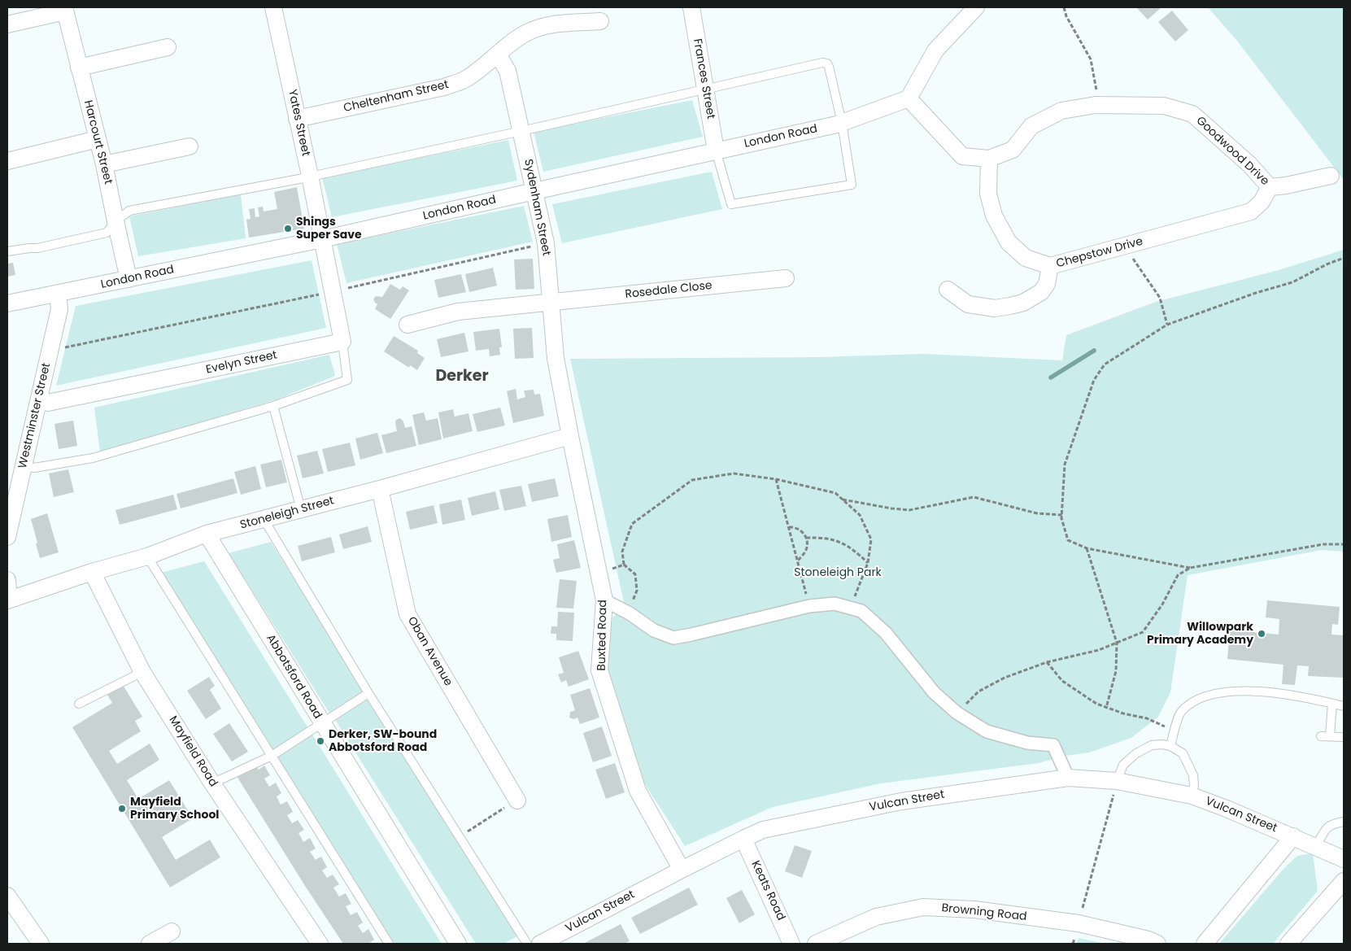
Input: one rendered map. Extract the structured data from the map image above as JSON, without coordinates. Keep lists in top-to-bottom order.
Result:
{
  "streets": {
    "street": [
      "Frances Street",
      "Cheltenham Street",
      "Yates Street",
      "London Road",
      "Harcourt Street",
      "Goodwood Drive",
      "Sydenham Street",
      "Chepstow Drive",
      "Rosedale Close",
      "Evelyn Street",
      "Westminster Street",
      "Stoneleigh Street",
      "Buxted Road",
      "Oban Avenue",
      "Abbotsford Road",
      "Mayfield Road",
      "Vulcan Street",
      "Keats Road",
      "Browning Road"
    ]
  },
  "crossings": [
    ["Frances Street", "London Road"],
    ["Cheltenham Street", "Yates Street"],
    ["Cheltenham Street", "Sydenham Street"],
    ["Yates Street", "London Road"],
    ["London Road", "Harcourt Street"],
    ["London Road", "Goodwood Drive"],
    ["London Road", "Sydenham Street"],
    ["London Road", "Westminster Street"],
    ["Goodwood Drive", "Chepstow Drive"],
    ["Sydenham Street", "Rosedale Close"],
    ["Sydenham Street", "Stoneleigh Street"],
    ["Sydenham Street", "Buxted Road"],
    ["Evelyn Street", "Westminster Street"],
    ["Stoneleigh Street", "Buxted Road"],
    ["Stoneleigh Street", "Oban Avenue"],
    ["Stoneleigh Street", "Abbotsford Road"],
    ["Stoneleigh Street", "Mayfield Road"],
    ["Buxted Road", "Vulcan Street"],
    ["Vulcan Street", "Keats Road"]
  ],
  "districts": ["Derker"],
  "parks": ["Stoneleigh Park"],
  "places": [
    "Shings Super Save",
    "Willowpark Primary Academy",
    "Derker, SW-bound Abbotsford Road",
    "Mayfield Primary School"
  ]
}
